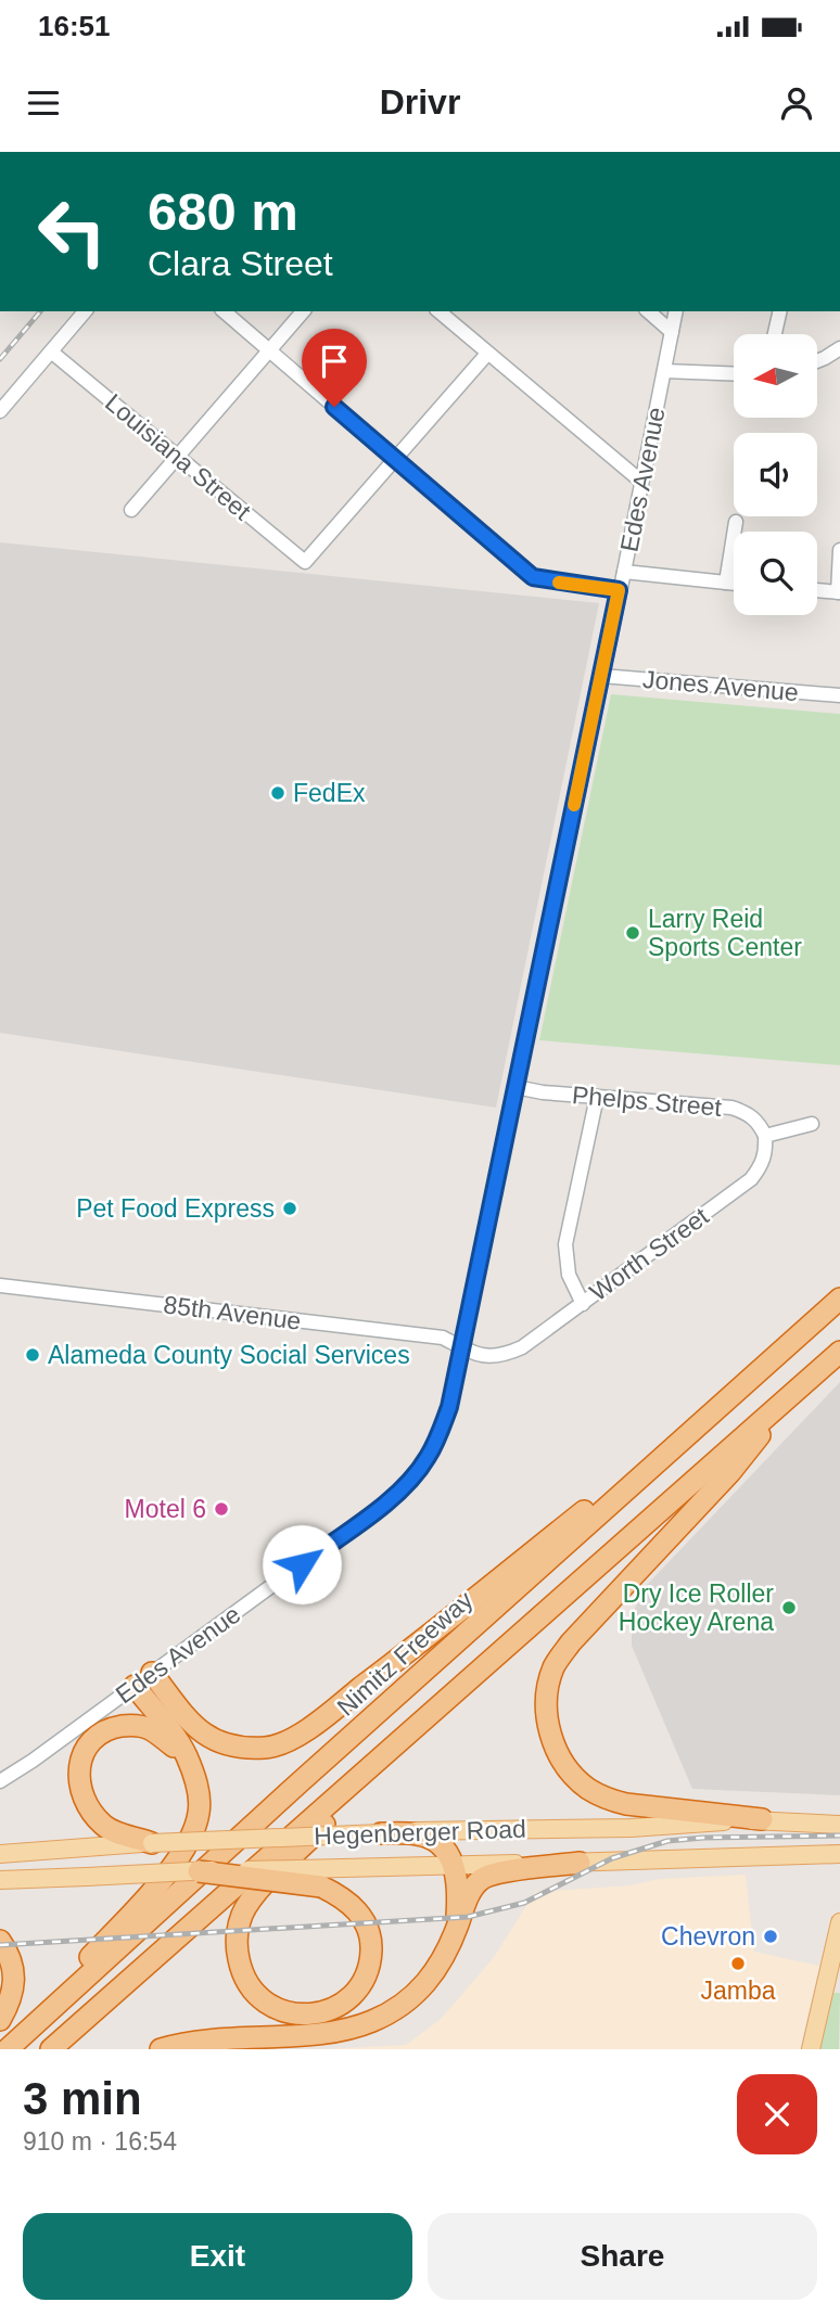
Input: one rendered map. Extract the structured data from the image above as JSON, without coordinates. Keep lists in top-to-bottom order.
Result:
{
  "streets": {
    "highway": ["Nimitz Freeway"],
    "main road": ["Hegenberger Road"],
    "street": [
      "Louisiana Street",
      "Edes Avenue",
      "Jones Avenue",
      "Phelps Street",
      "Worth Street",
      "85th Avenue"
    ]
  },
  "crossings": [
    ["Edes Avenue", "Jones Avenue"],
    ["Edes Avenue", "Phelps Street"],
    ["Edes Avenue", "Worth Street"],
    ["Edes Avenue", "85th Avenue"],
    ["Phelps Street", "Worth Street"],
    ["Worth Street", "85th Avenue"]
  ],
  "places": [
    "FedEx",
    "Larry Reid Sports Center",
    "Pet Food Express",
    "Alameda County Social Services",
    "Motel 6",
    "Dry Ice Roller Hockey Arena",
    "Chevron",
    "Jamba"
  ],
  "north": "left",
  "page": {
    "status": "16:51",
    "header": "Drivr",
    "turn": ["680 m", "Clara Street"],
    "heading": ["3 min", "910 m · 16:54"],
    "buttons": ["Exit", "Share"]
  }
}
